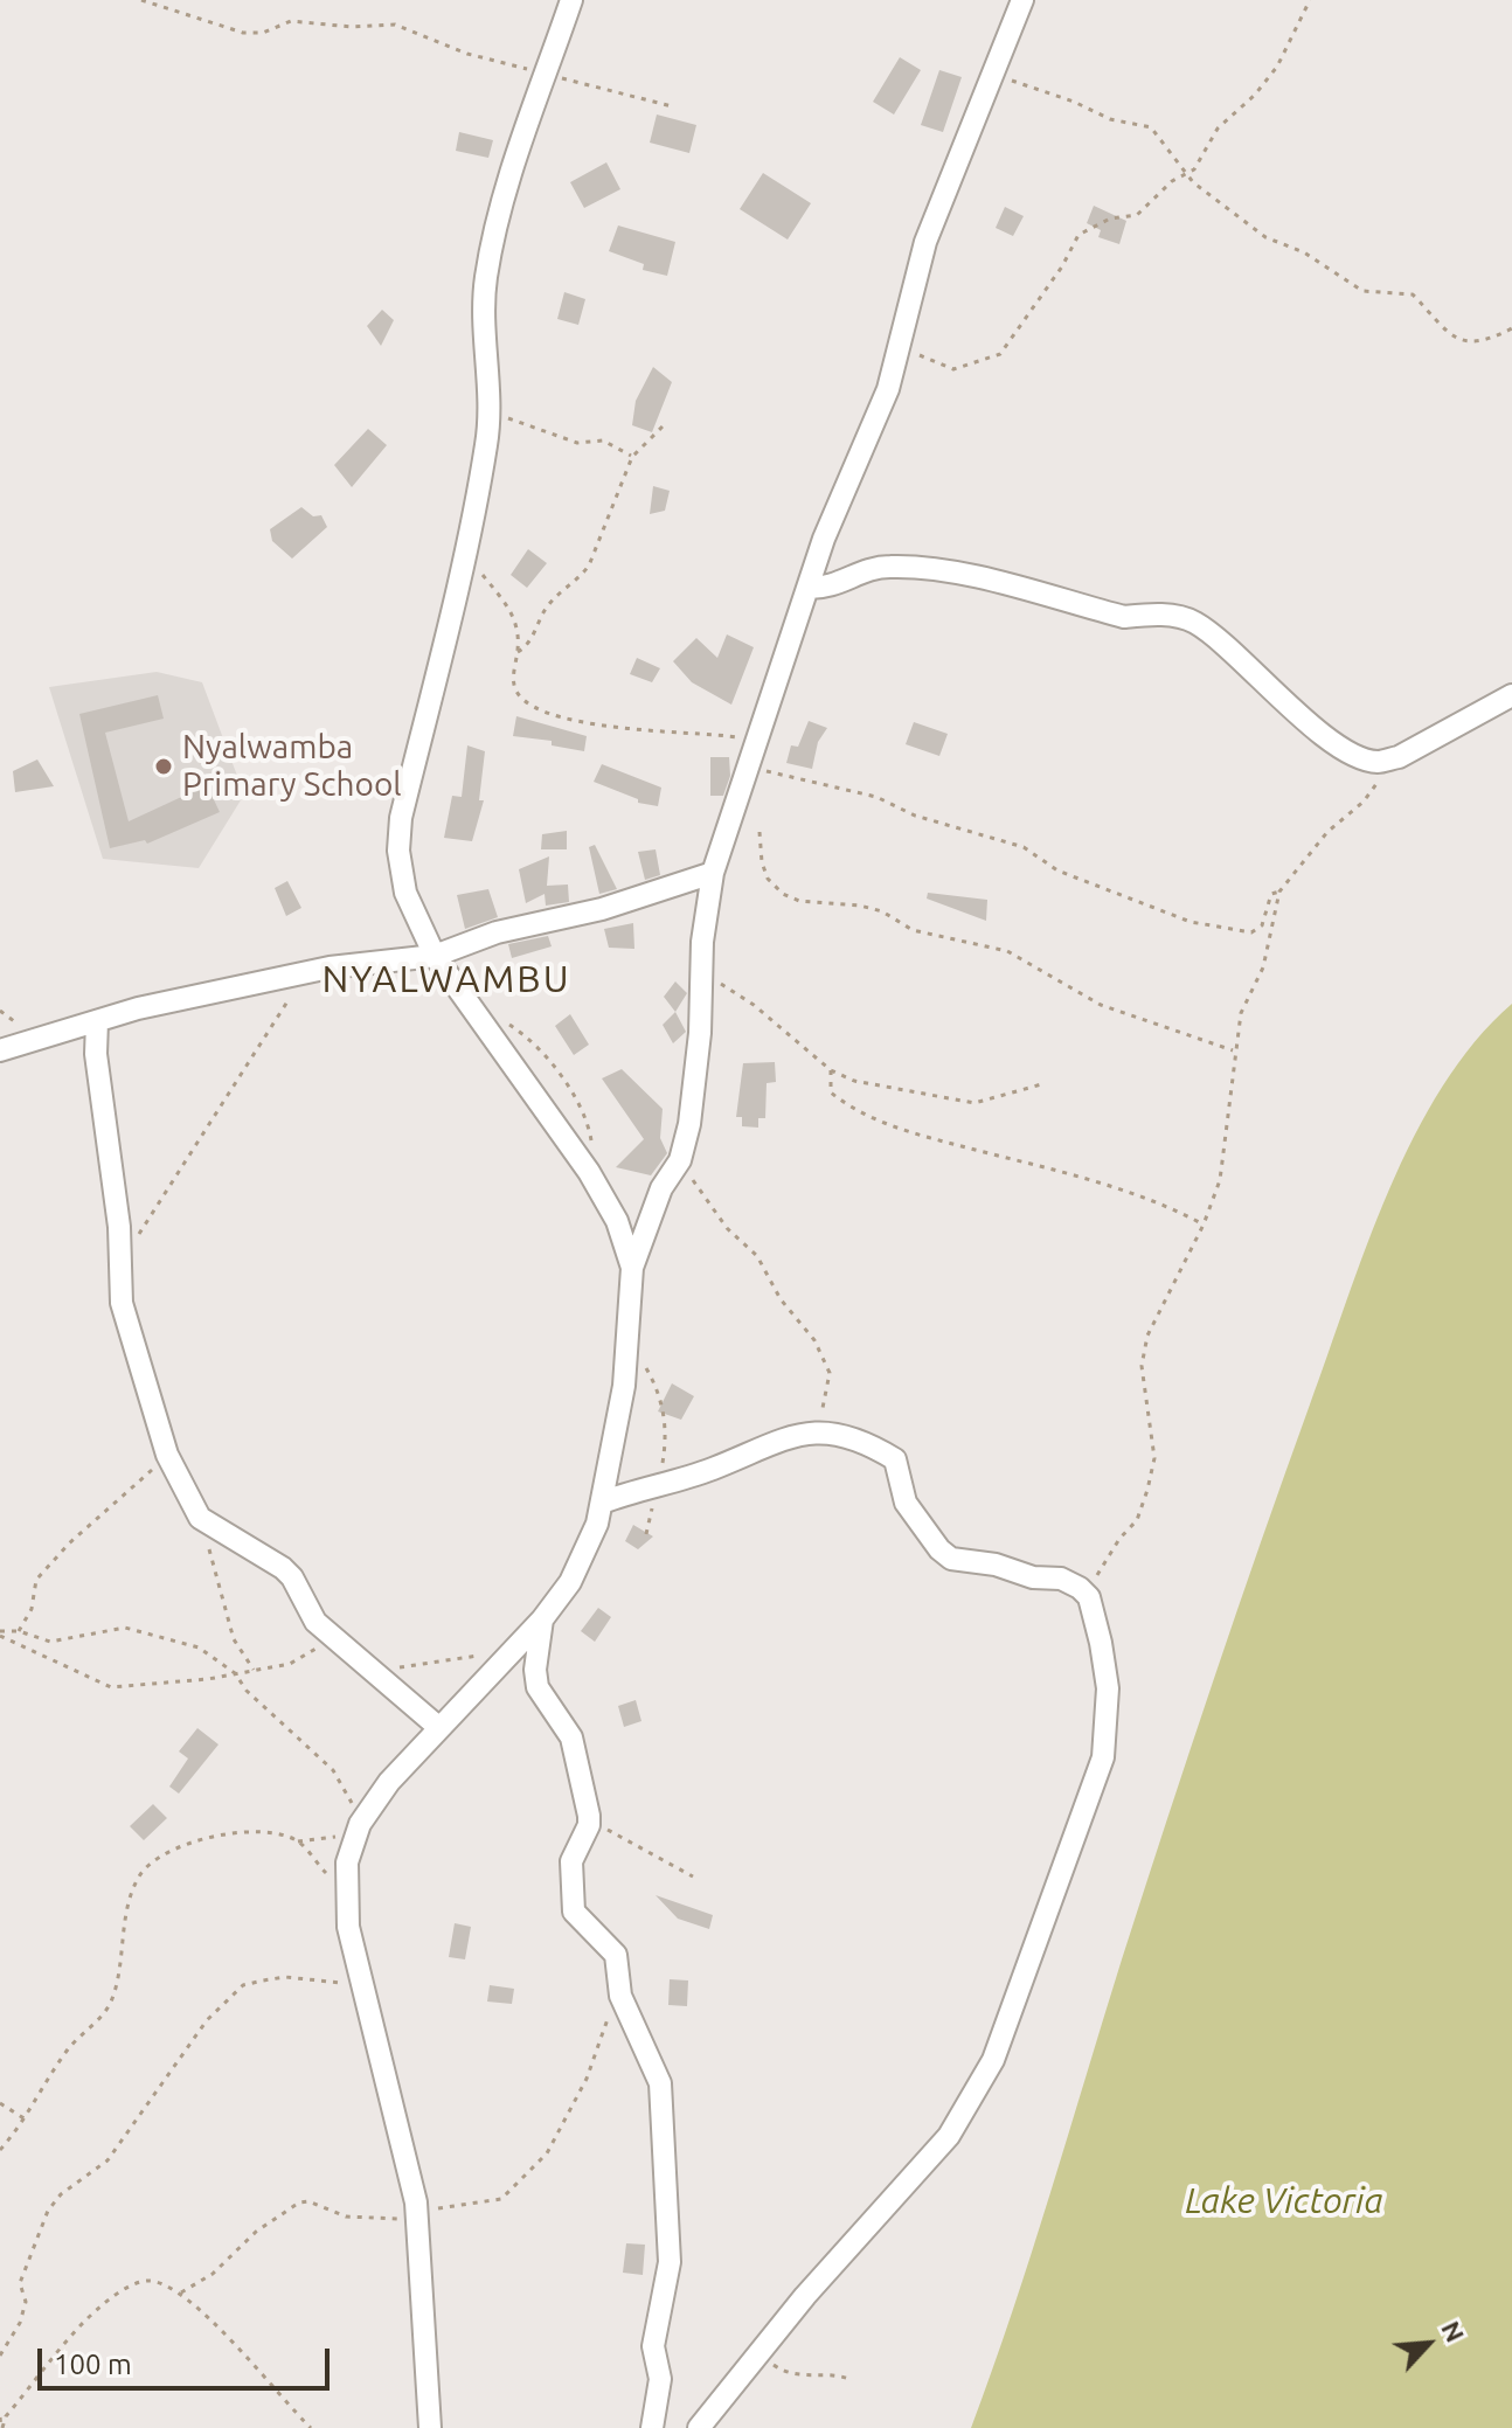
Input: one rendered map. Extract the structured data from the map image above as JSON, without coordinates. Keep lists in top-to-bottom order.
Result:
{
  "districts": ["NYALWAMBU"],
  "water": ["Lake Victoria"],
  "places": ["Nyalwamba Primary School"],
  "scale_bar": "100 m",
  "north": "top right"
}
